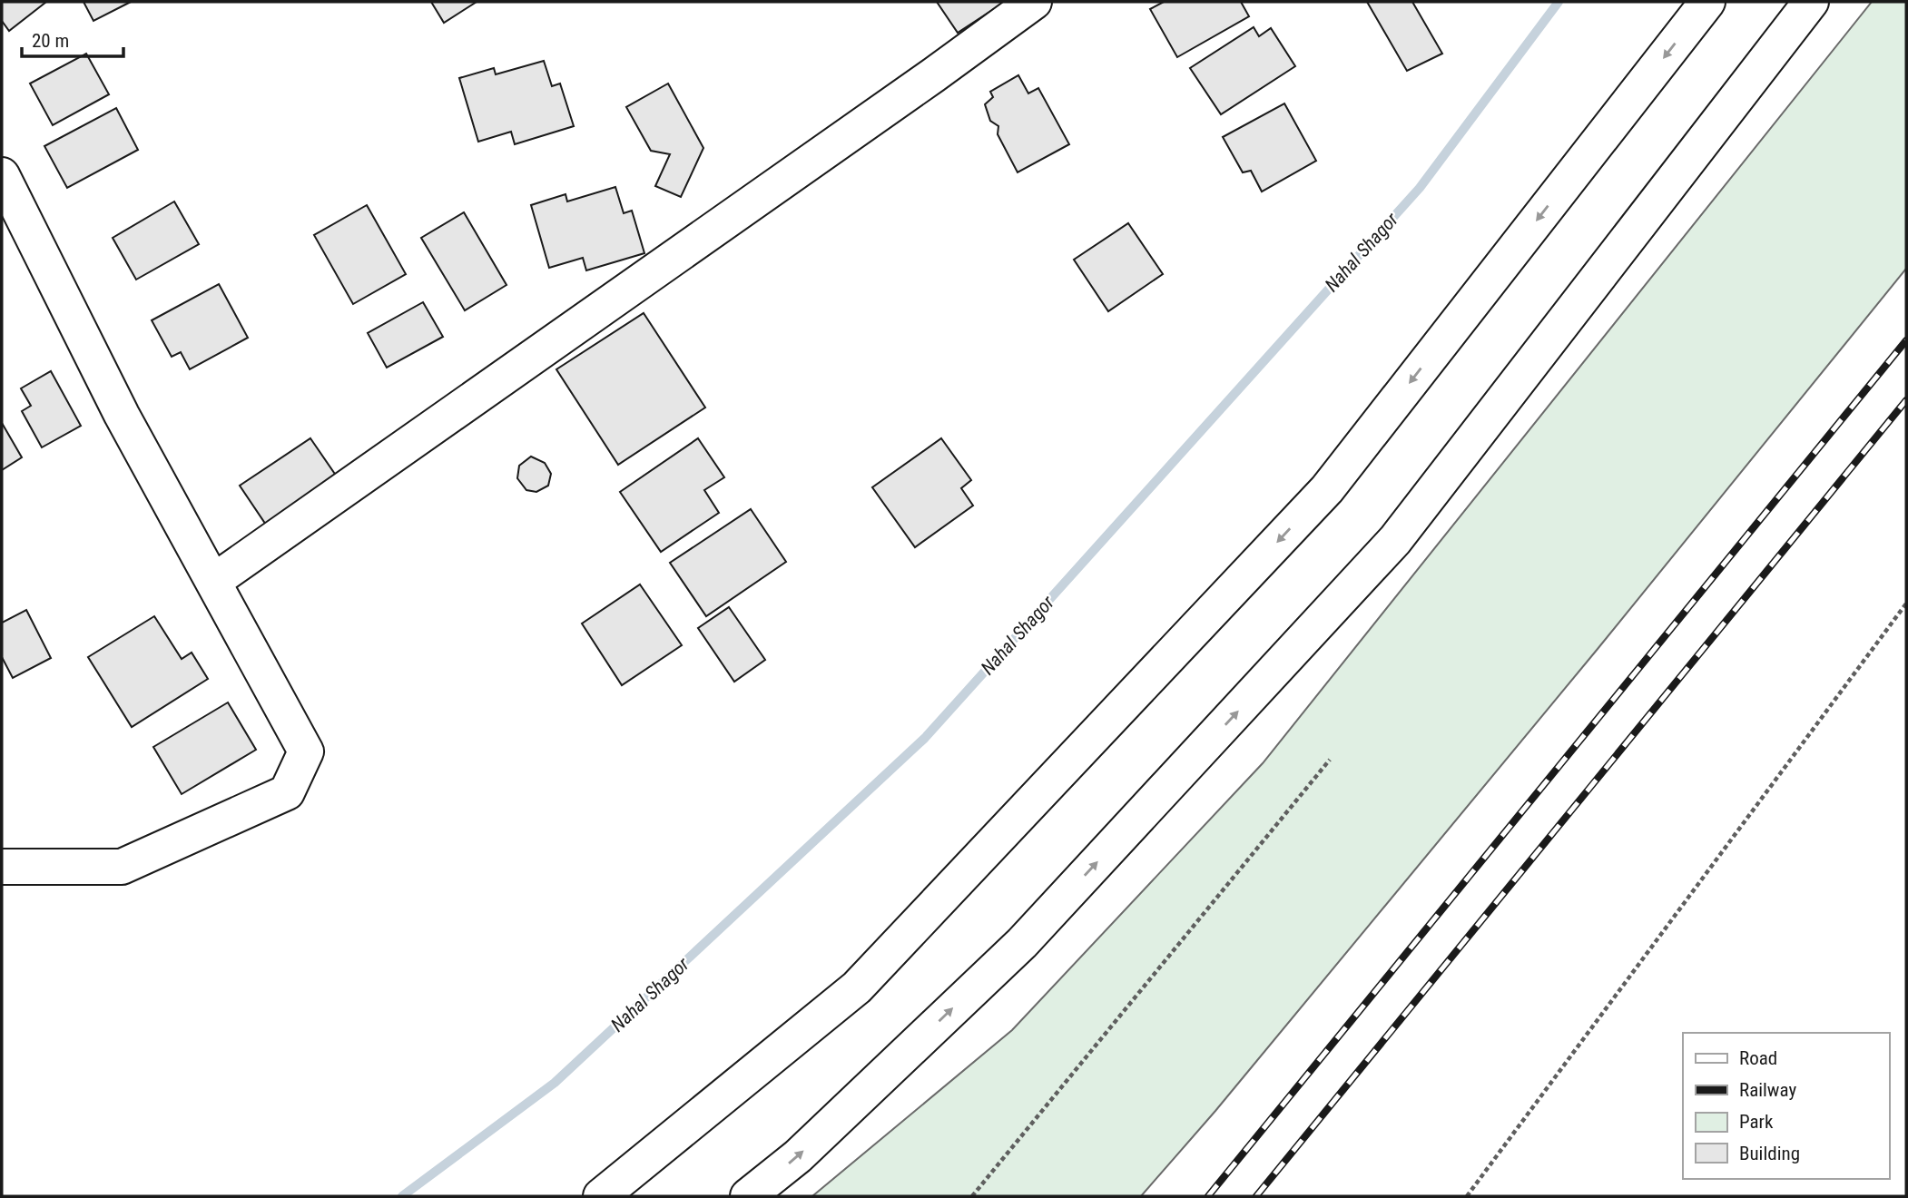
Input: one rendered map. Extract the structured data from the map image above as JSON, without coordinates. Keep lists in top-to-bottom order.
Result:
{
  "water": ["Nahal Shagor"],
  "legend": [
    "Road",
    "Railway",
    "Park",
    "Building"
  ],
  "scale_bar": "20 m"
}
